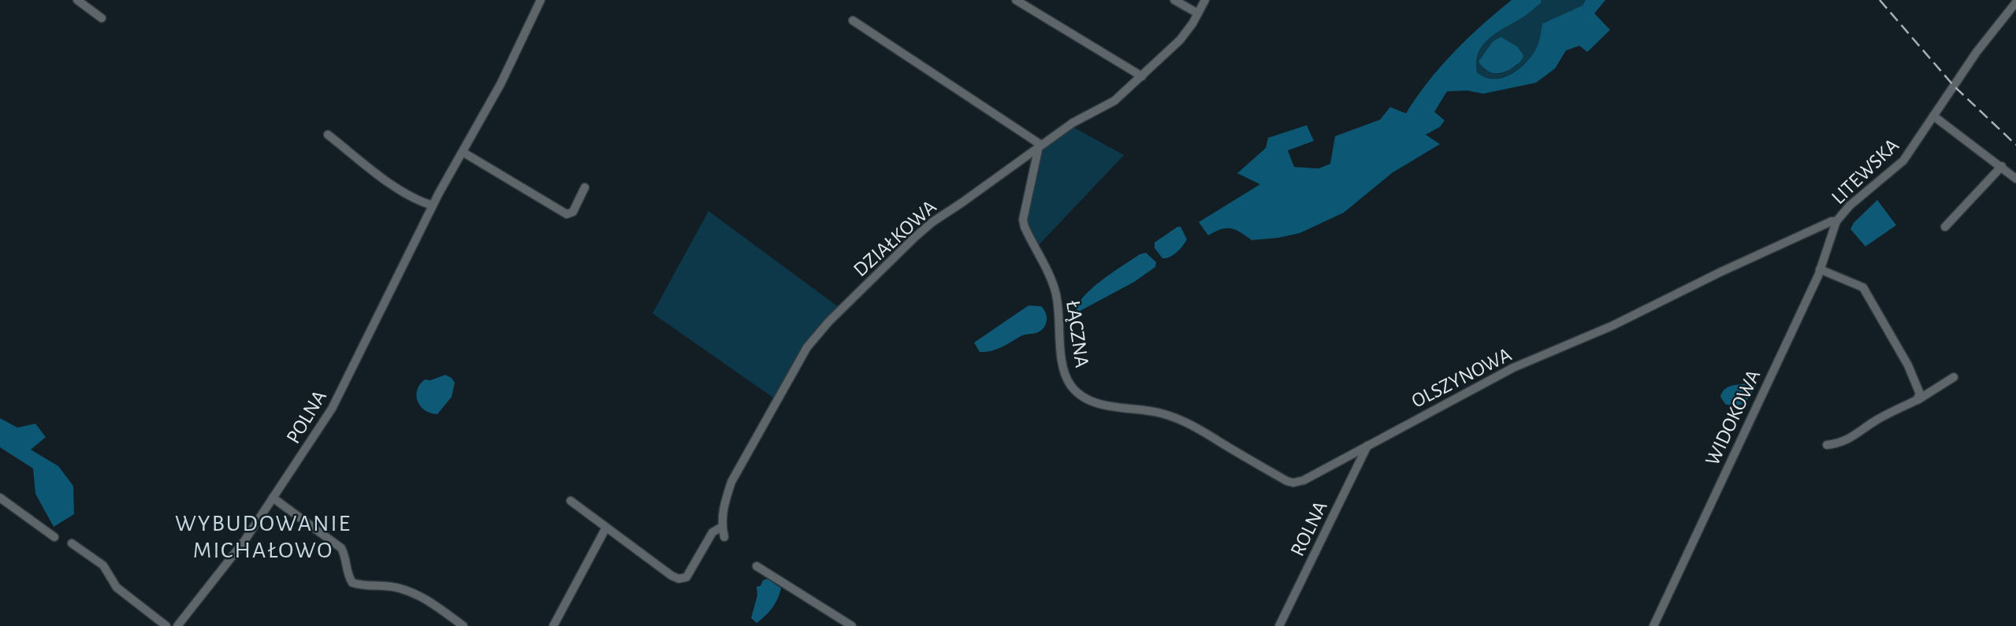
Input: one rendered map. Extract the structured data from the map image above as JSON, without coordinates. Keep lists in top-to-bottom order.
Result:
{
  "streets": {
    "street": [
      "LITEWSKA",
      "DZIAŁKOWA",
      "ŁĄCZNA",
      "OLSZYNOWA",
      "POLNA",
      "WIDOKOWA",
      "ROLNA"
    ]
  },
  "crossings": [
    ["LITEWSKA", "OLSZYNOWA"],
    ["LITEWSKA", "WIDOKOWA"],
    ["DZIAŁKOWA", "ŁĄCZNA"],
    ["ŁĄCZNA", "OLSZYNOWA"],
    ["OLSZYNOWA", "ROLNA"]
  ],
  "districts": ["WYBUDOWANIE MICHAŁOWO"]
}
